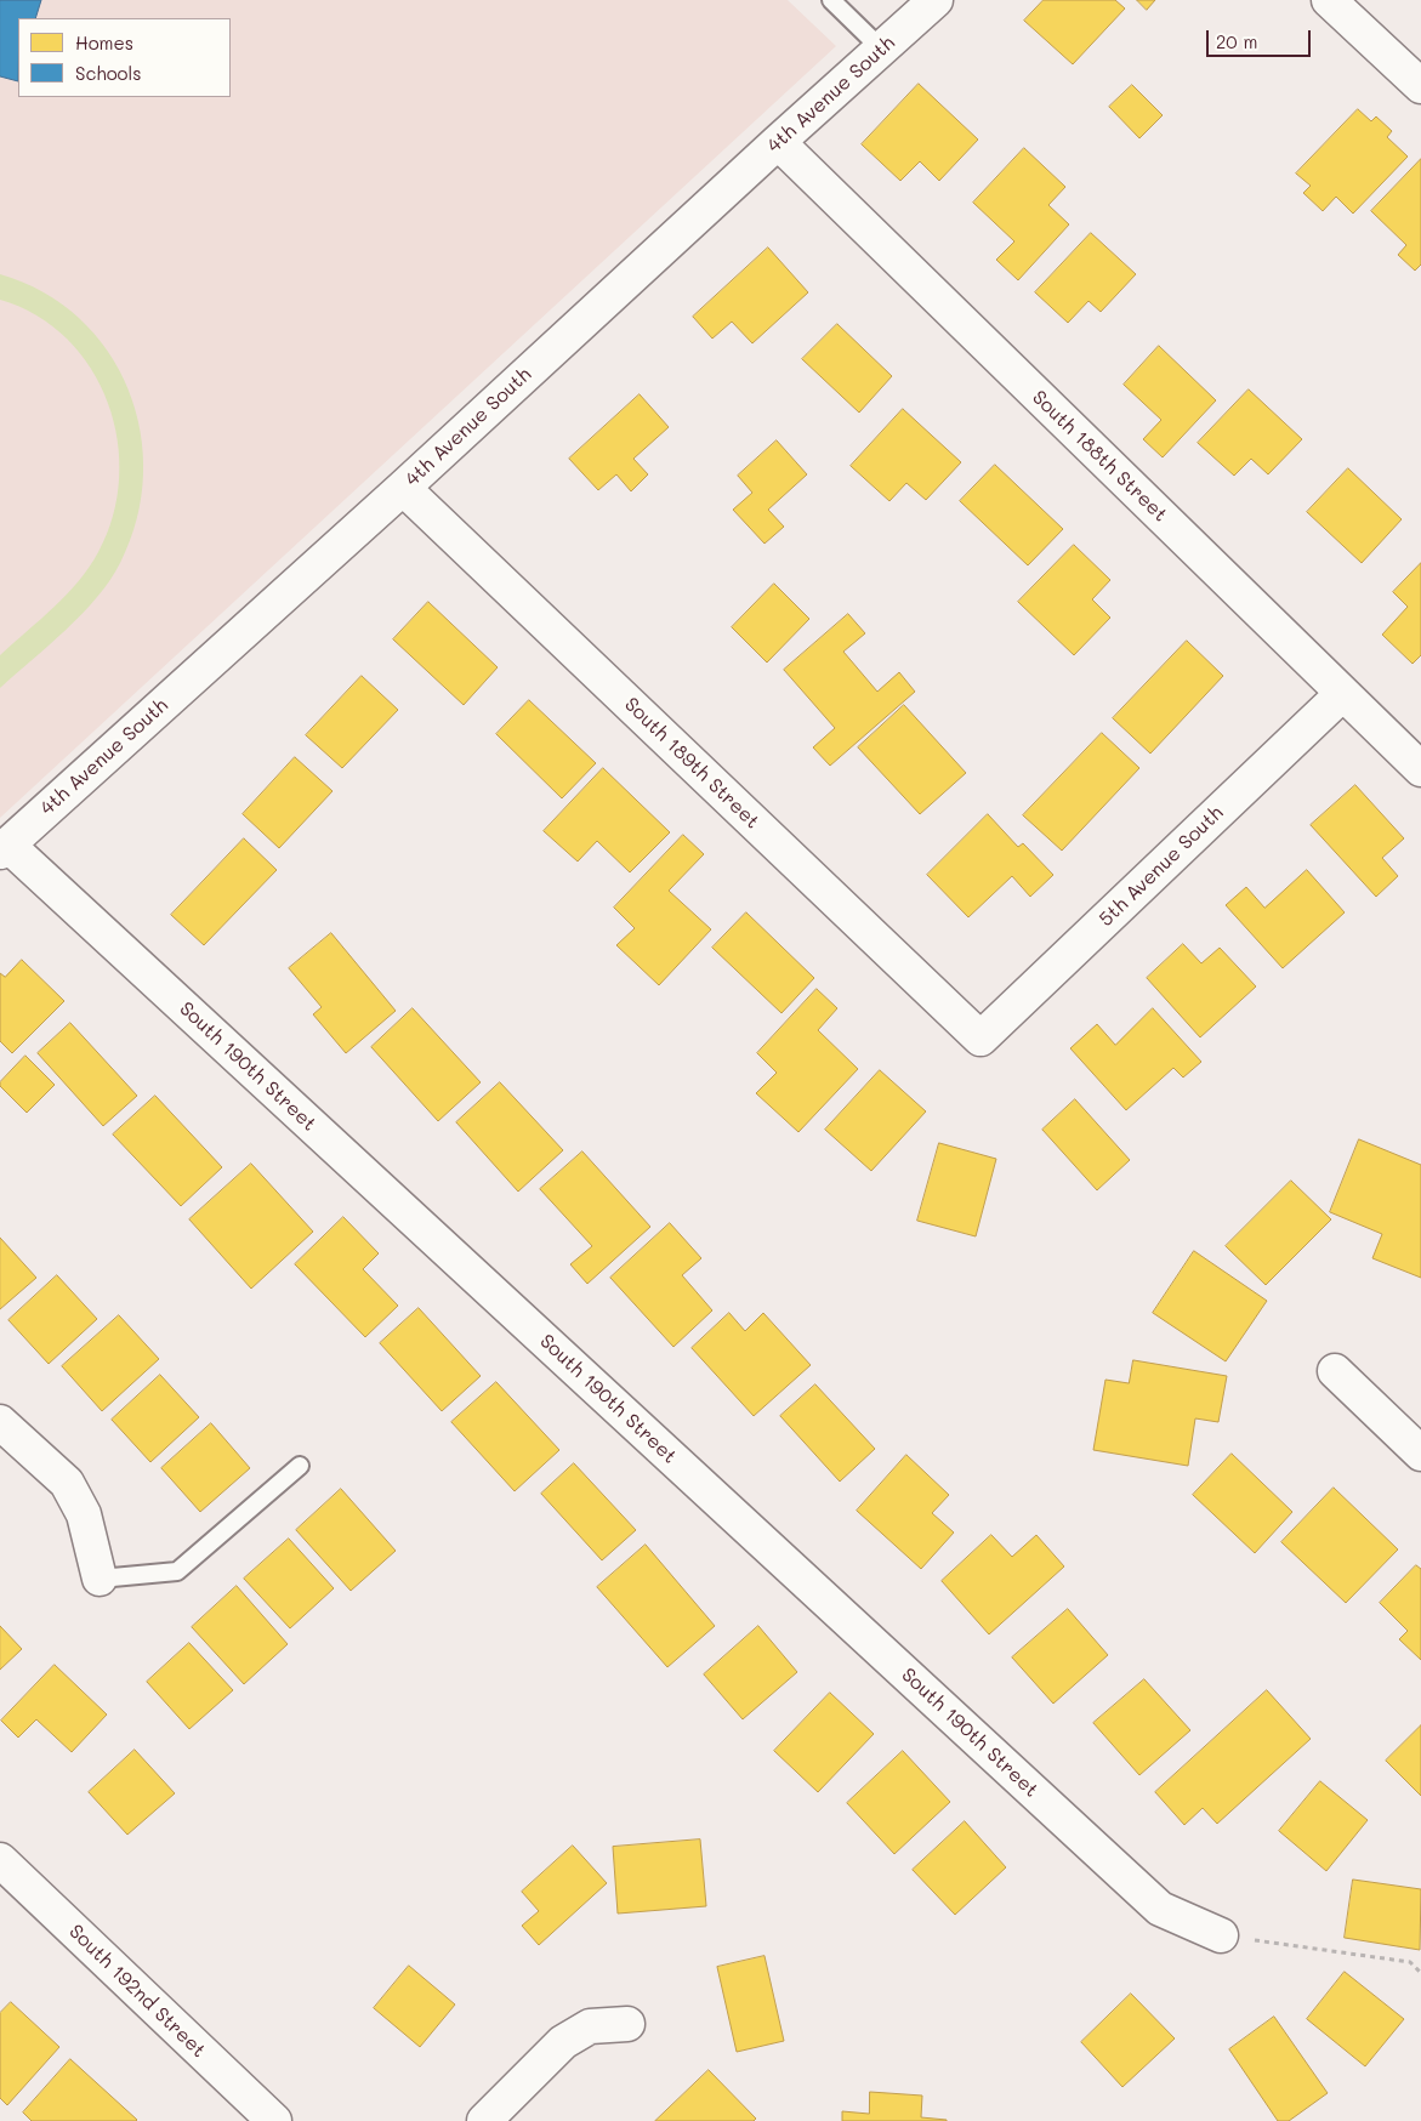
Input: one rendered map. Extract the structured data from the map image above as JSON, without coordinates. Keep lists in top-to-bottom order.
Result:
{
  "streets": {
    "street": [
      "4th Avenue South",
      "South 188th Street",
      "South 189th Street",
      "5th Avenue South",
      "South 190th Street",
      "South 192nd Street"
    ]
  },
  "crossings": [
    ["4th Avenue South", "South 188th Street"],
    ["4th Avenue South", "South 189th Street"],
    ["4th Avenue South", "South 190th Street"],
    ["South 188th Street", "5th Avenue South"],
    ["South 189th Street", "5th Avenue South"]
  ],
  "legend": ["Homes", "Schools"],
  "scale_bar": "20 m"
}
